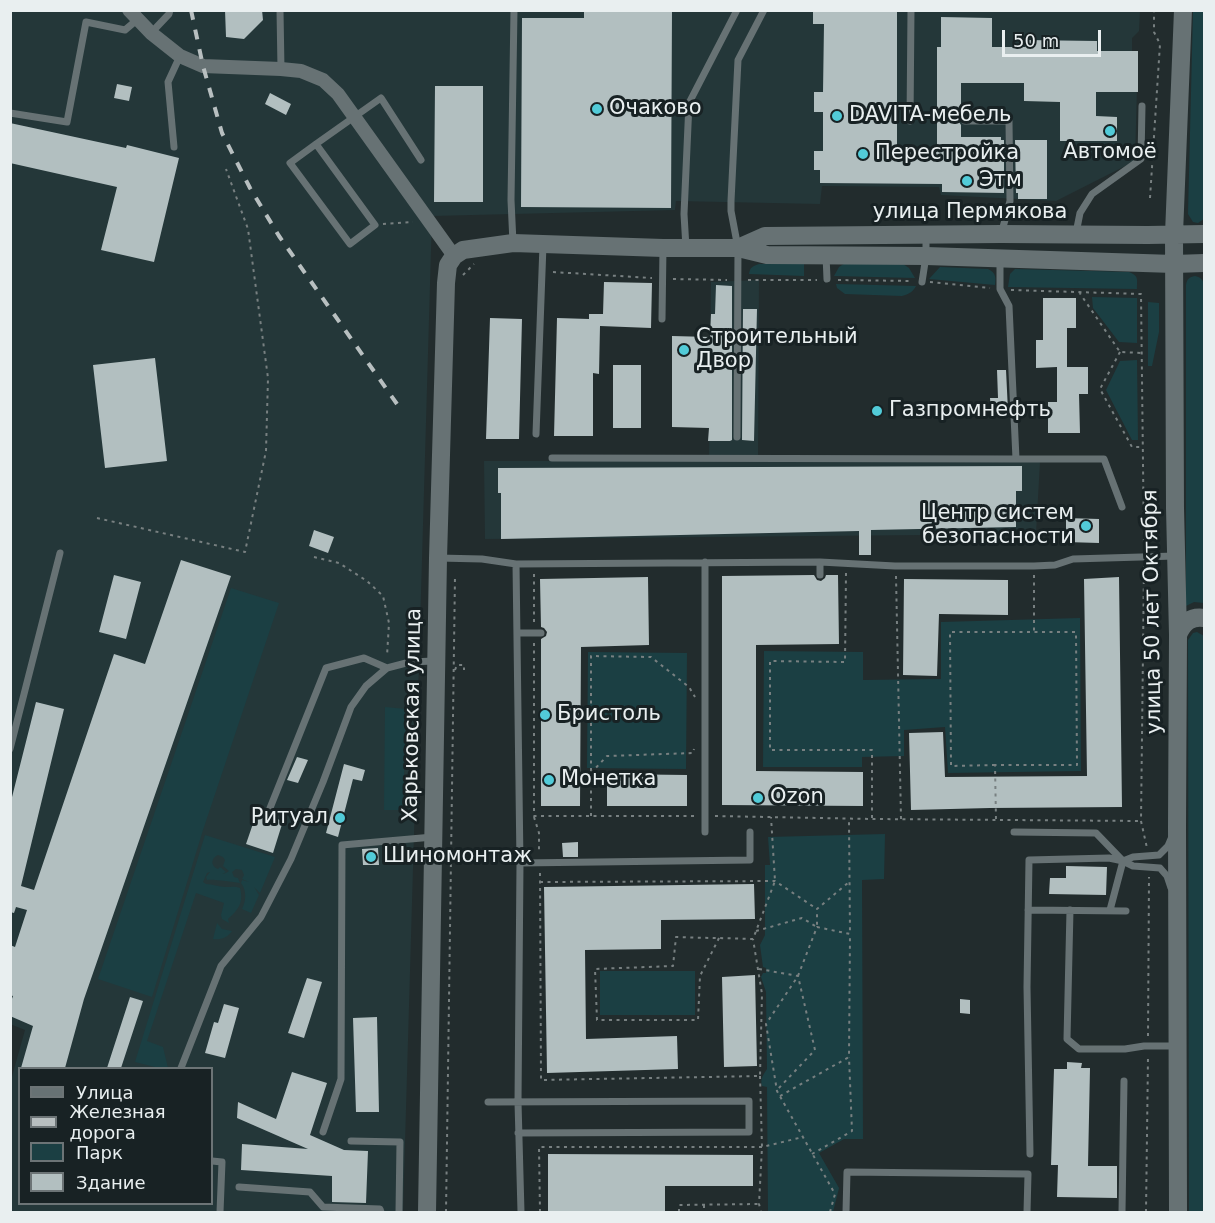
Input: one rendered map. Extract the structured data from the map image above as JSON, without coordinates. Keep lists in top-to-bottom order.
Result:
{
  "streets": {
    "street": ["улица Пермякова", "улица 50 лет Октября", "Харьковская улица"]
  },
  "crossings": [
    ["улица Пермякова", "улица 50 лет Октября"],
    ["улица Пермякова", "Харьковская улица"]
  ],
  "places": [
    "Очаково",
    "DAVITA-мебель",
    "Автомоё",
    "Перестройка",
    "Этм",
    "Строительный Двор",
    "Газпромнефть",
    "Центр систем безопасности",
    "Бристоль",
    "Монетка",
    "Ozon",
    "Ритуал",
    "Шиномонтаж"
  ],
  "legend": [
    "Улица",
    "Железная дорога",
    "Парк",
    "Здание"
  ],
  "scale_bar": "50 m"
}
